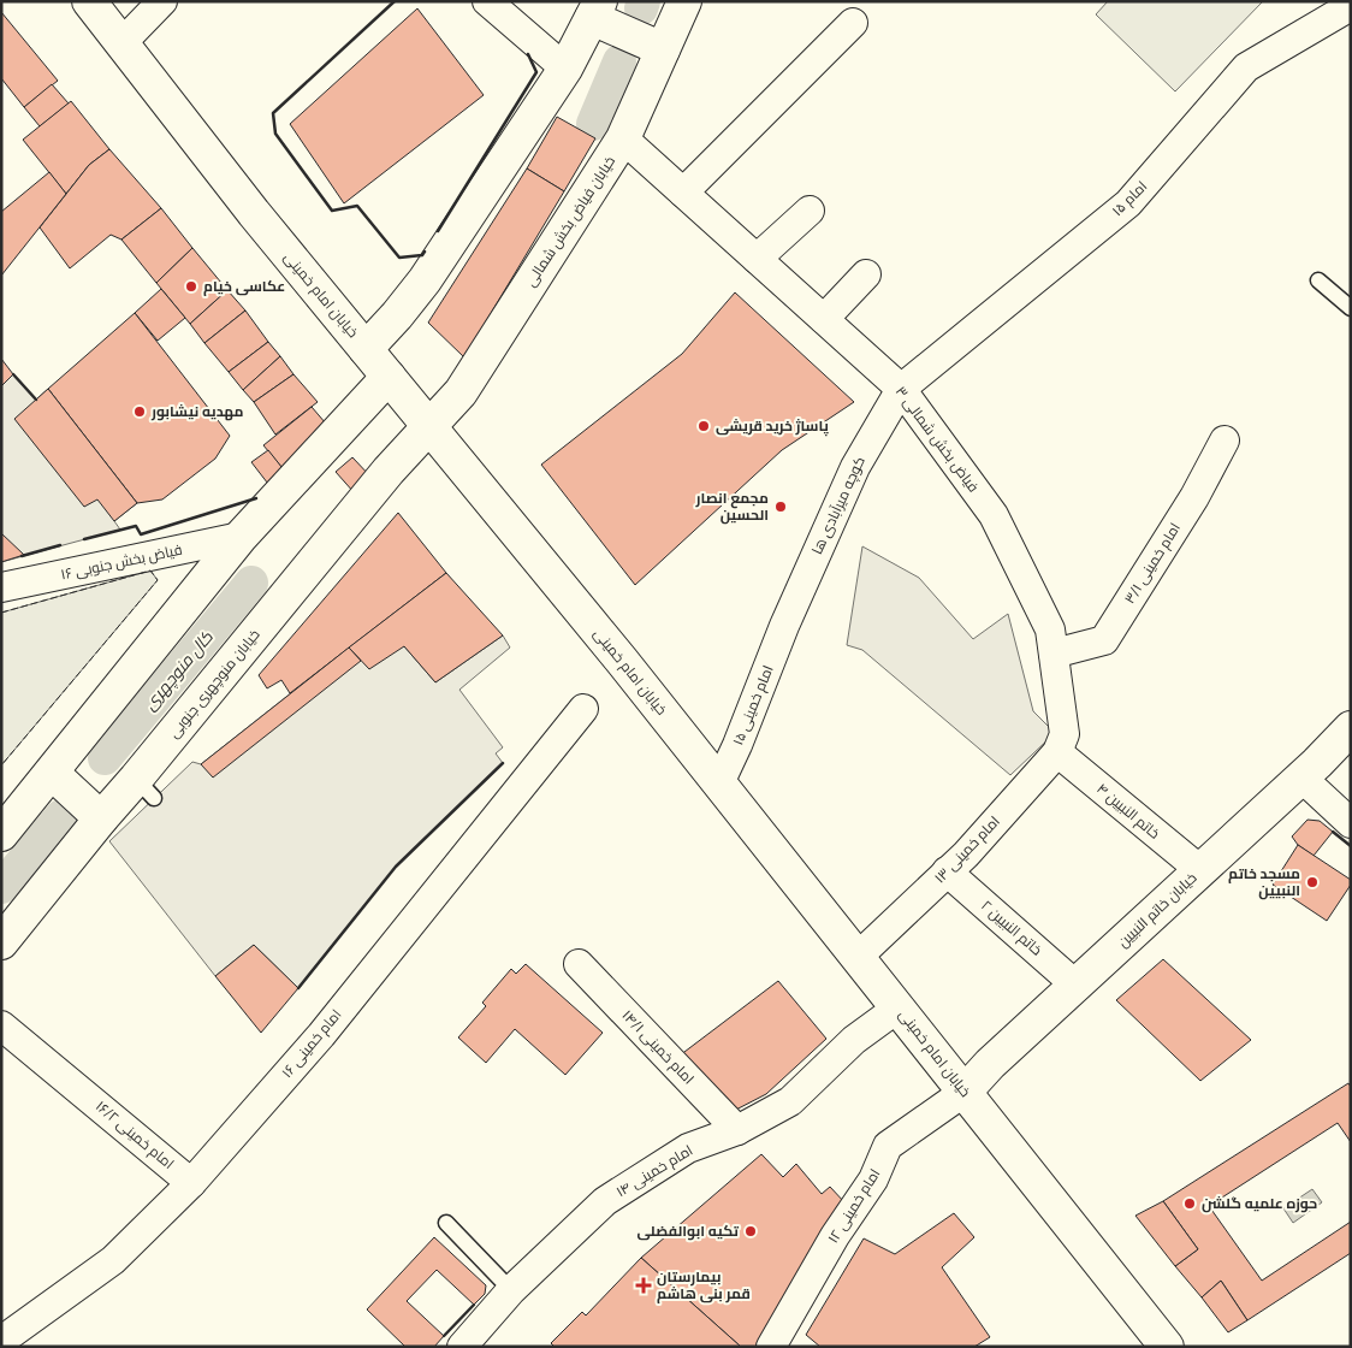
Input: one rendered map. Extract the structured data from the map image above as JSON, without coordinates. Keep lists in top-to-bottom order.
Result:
{
  "streets": {
    "street": [
      "امام ۱۵",
      "خیابان فیاض بخش شمالی",
      "خیابان امام خمینی",
      "فیاض بخش شمالی ۳",
      "کوچه میرآبادی ها",
      "فیاض بخش جنوبی ۱۶",
      "امام خمینی ۳/۱",
      "خیابان منوچهری جنوبی",
      "امام خمینی ۱۵",
      "خاتم النبیین ۴",
      "امام خمینی ۱۳",
      "خیابان خاتم النبیین",
      "خاتم النبیین ۲",
      "امام خمینی ۱۶",
      "امام خمینی ۱۴/۱",
      "امام خمینی ۱۶/۲",
      "امام خمینی ۱۴",
      "امام خمینی ۱۲"
    ]
  },
  "crossings": [
    ["امام ۱۵", "فیاض بخش شمالی ۳"],
    ["امام ۱۵", "کوچه میرآبادی ها"],
    ["خیابان فیاض بخش شمالی", "خیابان امام خمینی"],
    ["خیابان فیاض بخش شمالی", "فیاض بخش شمالی ۳"],
    ["خیابان فیاض بخش شمالی", "خیابان منوچهری جنوبی"],
    ["خیابان امام خمینی", "خیابان منوچهری جنوبی"],
    ["خیابان امام خمینی", "امام خمینی ۱۵"],
    ["خیابان امام خمینی", "امام خمینی ۱۳"],
    ["خیابان امام خمینی", "خیابان خاتم النبیین"],
    ["خیابان امام خمینی", "امام خمینی ۱۴"],
    ["خیابان امام خمینی", "امام خمینی ۱۲"],
    ["فیاض بخش شمالی ۳", "کوچه میرآبادی ها"],
    ["فیاض بخش شمالی ۳", "امام خمینی ۳/۱"],
    ["فیاض بخش شمالی ۳", "خاتم النبیین ۴"],
    ["فیاض بخش شمالی ۳", "امام خمینی ۱۳"],
    ["کوچه میرآبادی ها", "امام خمینی ۱۵"],
    ["خاتم النبیین ۴", "امام خمینی ۱۳"],
    ["خاتم النبیین ۴", "خیابان خاتم النبیین"],
    ["امام خمینی ۱۳", "خاتم النبیین ۲"],
    ["خیابان خاتم النبیین", "خاتم النبیین ۲"],
    ["خیابان خاتم النبیین", "امام خمینی ۱۲"],
    ["امام خمینی ۱۶", "امام خمینی ۱۶/۲"],
    ["امام خمینی ۱۴/۱", "امام خمینی ۱۴"]
  ],
  "water": ["کال منوچهری"],
  "places": {
    "other": [
      "عکاسی خیام",
      "مهدیه نیشابور",
      "پاساژ خرید قریشی",
      "مجمع انصار الحسین",
      "مسجد خاتم النبیین",
      "حوزه علمیه گلشن",
      "تکیه ابوالفضلی"
    ],
    "health": ["بیمارستان قمر بنی هاشم"]
  }
}
